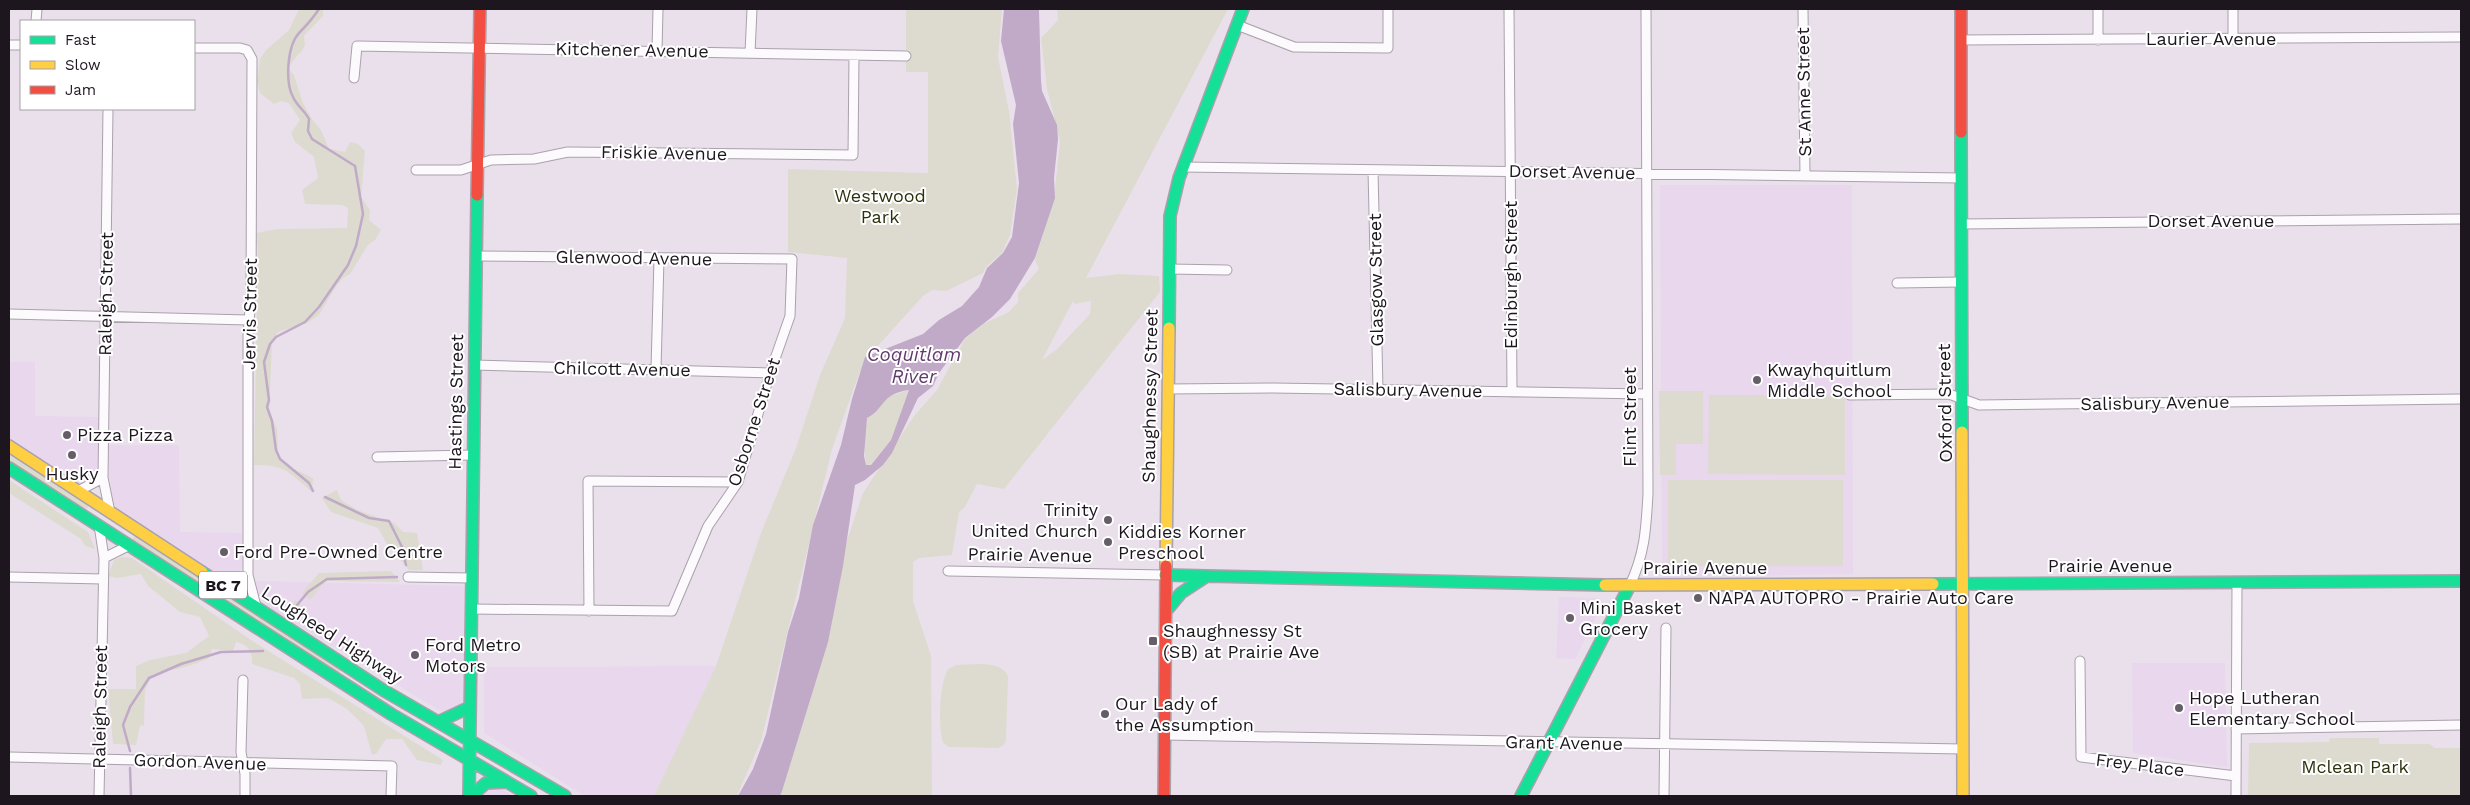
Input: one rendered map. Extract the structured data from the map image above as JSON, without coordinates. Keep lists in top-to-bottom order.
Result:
{
  "streets": {
    "main road": [
      "Shaughnessy Street",
      "Hastings Street",
      "Oxford Street",
      "Flint Street",
      "Prairie Avenue",
      "BC 7",
      "Lougheed Highway"
    ],
    "street": [
      "Laurier Avenue",
      "Kitchener Avenue",
      "St Anne Street",
      "Friskie Avenue",
      "Dorset Avenue",
      "Glenwood Avenue",
      "Edinburgh Street",
      "Glasgow Street",
      "Raleigh Street",
      "Jervis Street",
      "Chilcott Avenue",
      "Salisbury Avenue",
      "Osborne Street",
      "Grant Avenue",
      "Gordon Avenue",
      "Frey Place"
    ]
  },
  "crossings": [
    ["Laurier Avenue", "Oxford Street"],
    ["Kitchener Avenue", "Friskie Avenue"],
    ["Kitchener Avenue", "Hastings Street"],
    ["St Anne Street", "Dorset Avenue"],
    ["Friskie Avenue", "Hastings Street"],
    ["Dorset Avenue", "Edinburgh Street"],
    ["Dorset Avenue", "Glasgow Street"],
    ["Dorset Avenue", "Shaughnessy Street"],
    ["Dorset Avenue", "Oxford Street"],
    ["Dorset Avenue", "Flint Street"],
    ["Glenwood Avenue", "Hastings Street"],
    ["Glenwood Avenue", "Osborne Street"],
    ["Edinburgh Street", "Salisbury Avenue"],
    ["Glasgow Street", "Salisbury Avenue"],
    ["Raleigh Street", "Lougheed Highway"],
    ["Raleigh Street", "Gordon Avenue"],
    ["Jervis Street", "Lougheed Highway"],
    ["Chilcott Avenue", "Hastings Street"],
    ["Chilcott Avenue", "Osborne Street"],
    ["Salisbury Avenue", "Shaughnessy Street"],
    ["Salisbury Avenue", "Oxford Street"],
    ["Salisbury Avenue", "Flint Street"],
    ["Shaughnessy Street", "Prairie Avenue"],
    ["Shaughnessy Street", "Grant Avenue"],
    ["Hastings Street", "Osborne Street"],
    ["Hastings Street", "Lougheed Highway"],
    ["Oxford Street", "Prairie Avenue"],
    ["Oxford Street", "Grant Avenue"],
    ["Flint Street", "Prairie Avenue"],
    ["Flint Street", "Grant Avenue"]
  ],
  "water": ["Coquitlam River"],
  "parks": ["Westwood Park", "Mclean Park"],
  "places": {
    "other": [
      "Kwayhquitlum Middle School",
      "Pizza Pizza",
      "Husky",
      "Trinity United Church",
      "Kiddies Korner Preschool",
      "Ford Pre-Owned Centre",
      "NAPA AUTOPRO - Prairie Auto Care",
      "Mini Basket Grocery",
      "Ford Metro Motors",
      "Hope Lutheran Elementary School",
      "Our Lady of the Assumption"
    ],
    "transit": ["Shaughnessy St (SB) at Prairie Ave"]
  },
  "legend": ["Fast", "Slow", "Jam"]
}
